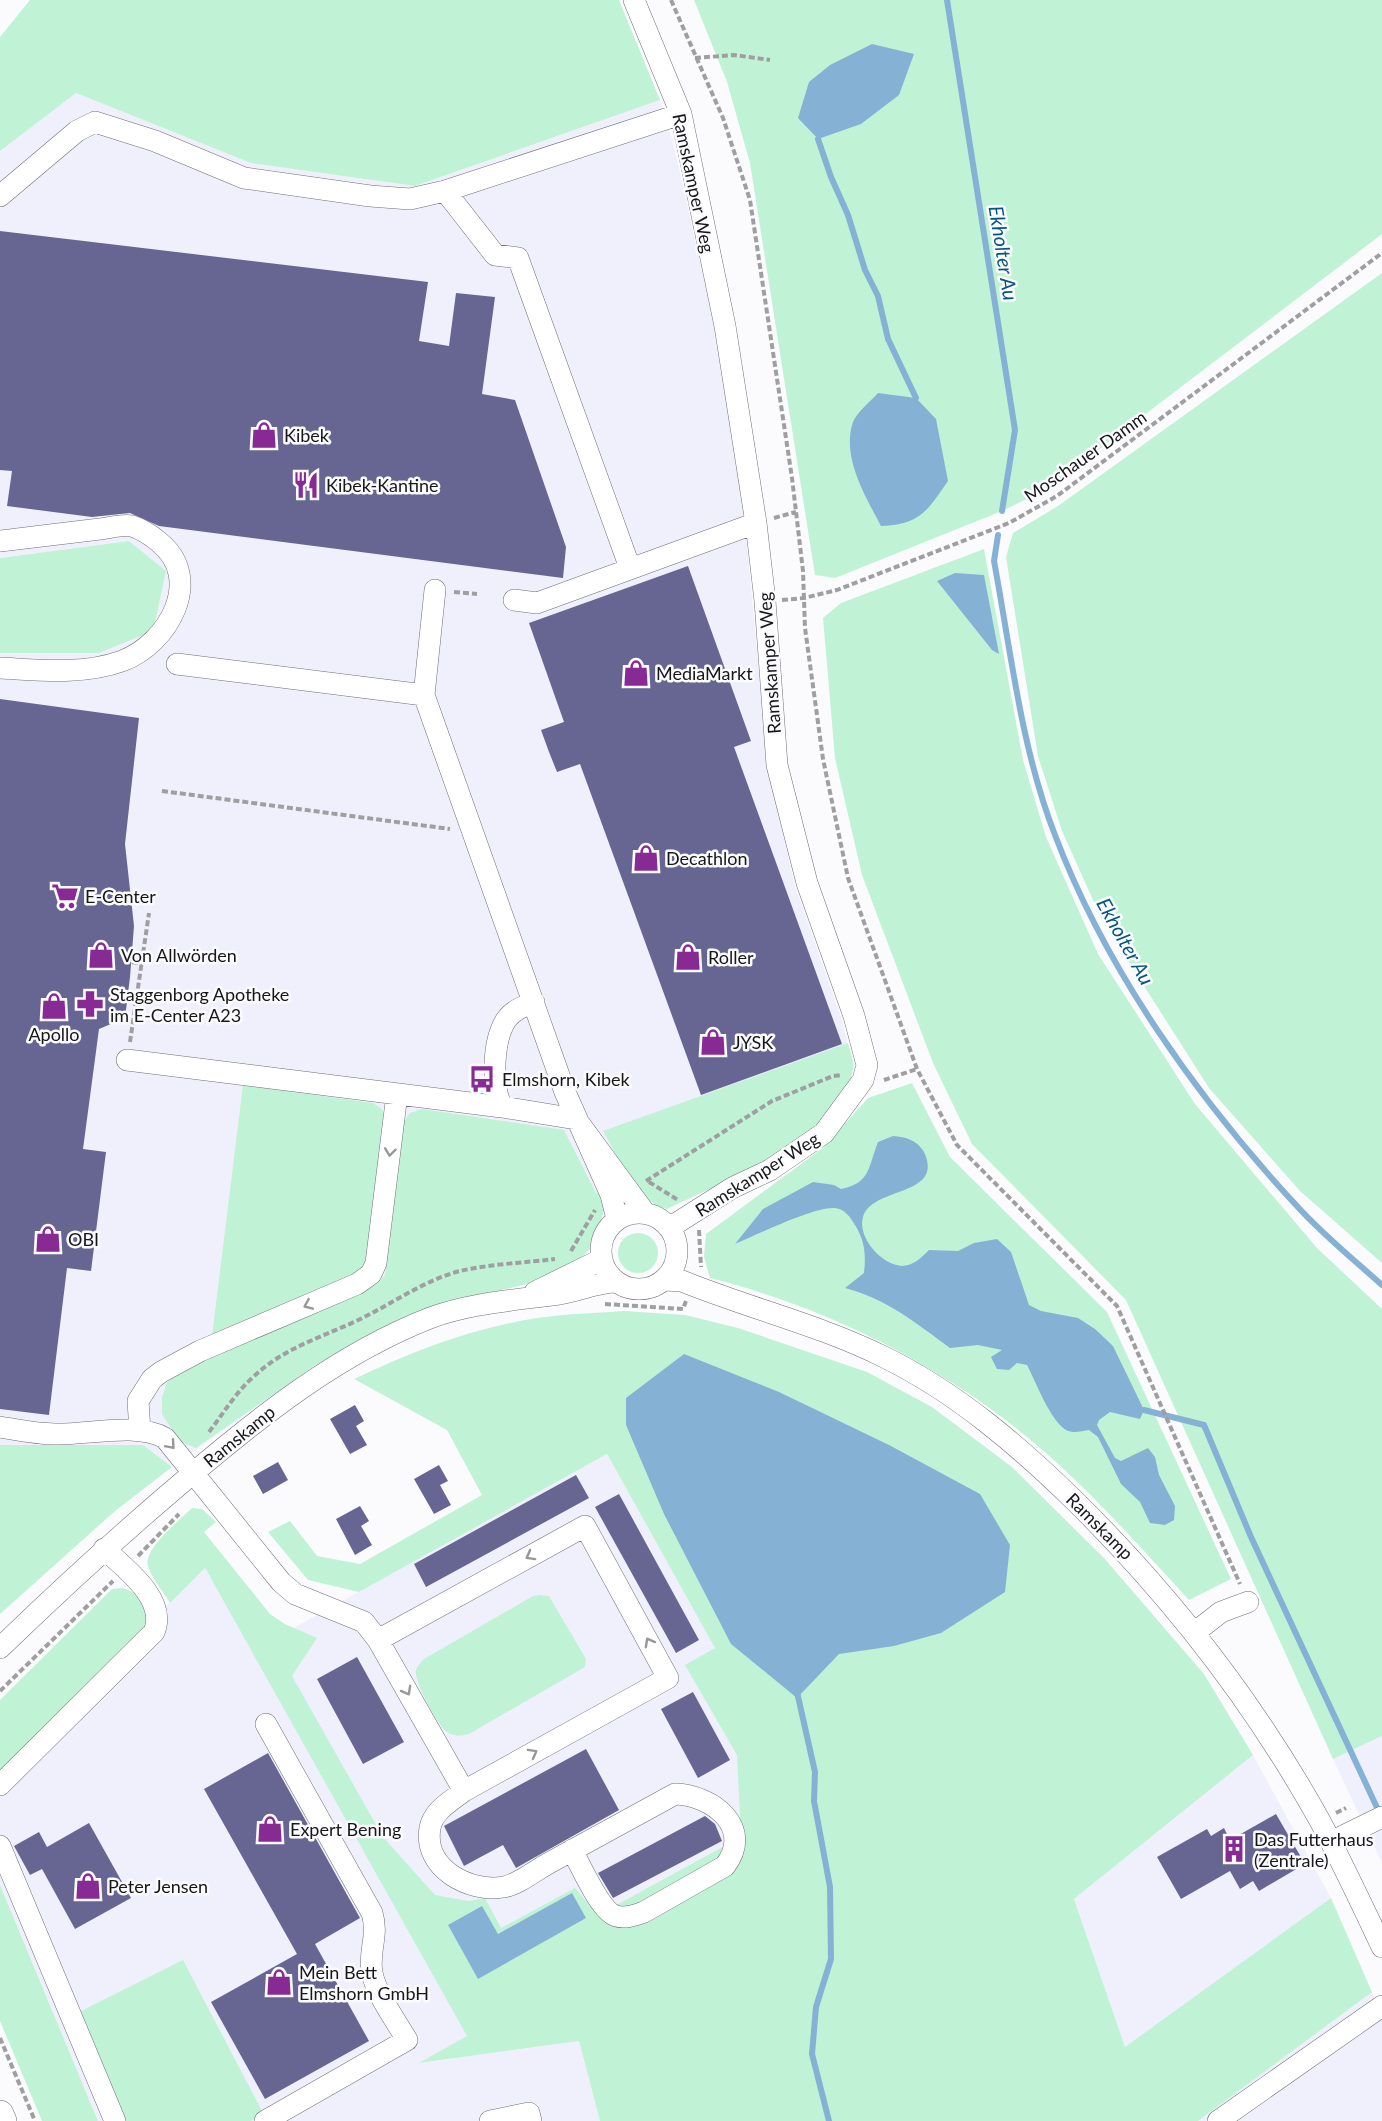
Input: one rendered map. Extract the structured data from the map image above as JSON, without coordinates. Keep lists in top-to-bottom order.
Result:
{
  "streets": {
    "street": ["Ramskamper Weg", "Ramskamp"],
    "path": ["Moschauer Damm"]
  },
  "crossings": [
    ["Ramskamper Weg", "Moschauer Damm"],
    ["Ramskamper Weg", "Ramskamp"]
  ],
  "water": ["Ekholter Au"],
  "places": {
    "shop": [
      "Kibek",
      "MediaMarkt",
      "Decathlon",
      "Von Allwörden",
      "Roller",
      "Apollo",
      "JYSK",
      "OBI",
      "Expert Bening",
      "Peter Jensen",
      "Mein Bett Elmshorn GmbH"
    ],
    "restaurant": ["Kibek-Kantine"],
    "supermarket": ["E-Center"],
    "pharmacy": ["Staggenborg Apotheke im E-Center A23"],
    "bus stop": ["Elmshorn, Kibek"],
    "building": ["Das Futterhaus (Zentrale)"]
  }
}
